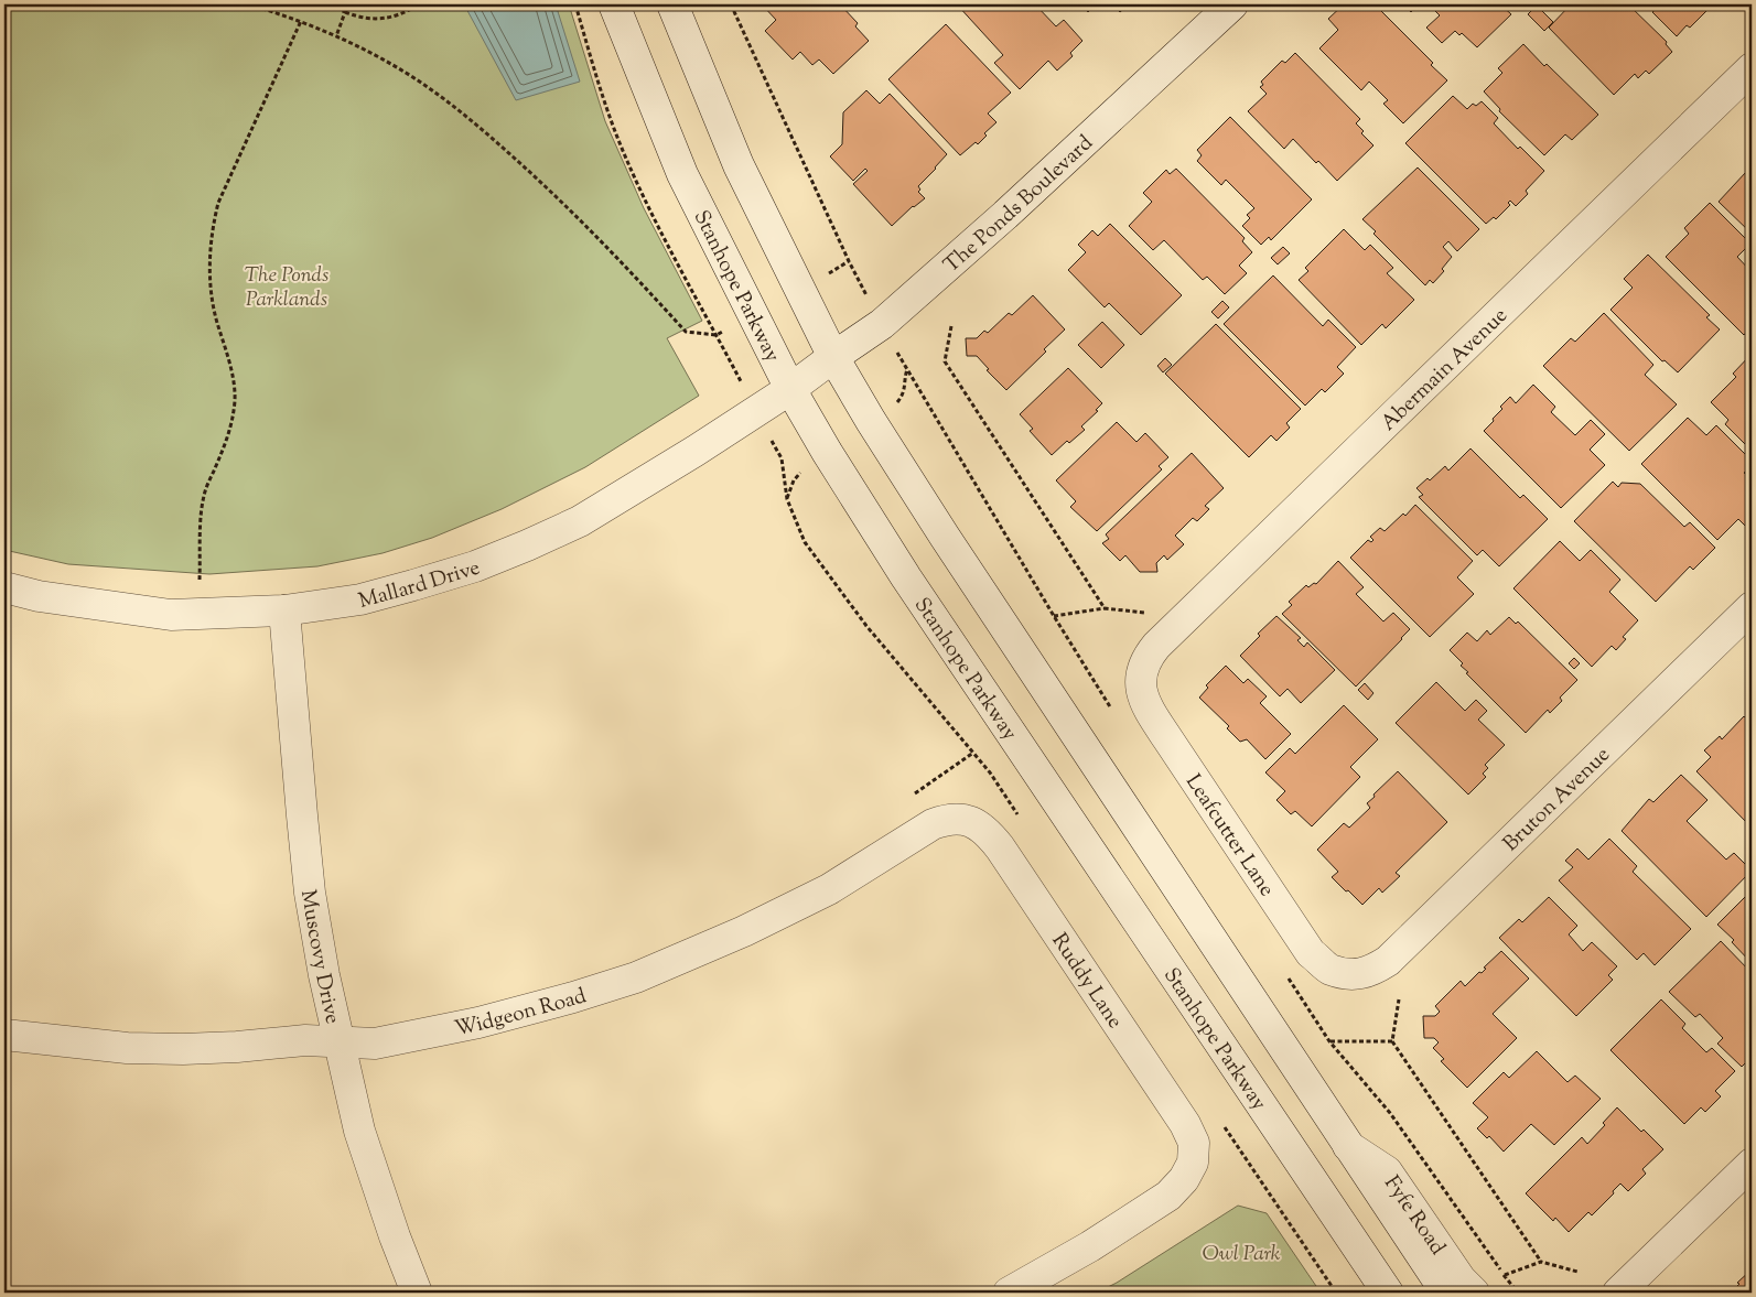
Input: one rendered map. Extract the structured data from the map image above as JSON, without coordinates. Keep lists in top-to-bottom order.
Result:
{
  "streets": {
    "street": [
      "The Ponds Boulevard",
      "Stanhope Parkway",
      "Abermain Avenue",
      "Mallard Drive",
      "Bruton Avenue",
      "Leafcutter Lane",
      "Muscovy Drive",
      "Ruddy Lane",
      "Widgeon Road",
      "Fyfe Road"
    ]
  },
  "crossings": [
    ["The Ponds Boulevard", "Stanhope Parkway"],
    ["The Ponds Boulevard", "Mallard Drive"],
    ["Stanhope Parkway", "Mallard Drive"],
    ["Abermain Avenue", "Leafcutter Lane"],
    ["Mallard Drive", "Muscovy Drive"],
    ["Bruton Avenue", "Leafcutter Lane"],
    ["Muscovy Drive", "Widgeon Road"],
    ["Ruddy Lane", "Widgeon Road"]
  ],
  "parks": ["The Ponds Parklands", "Owl Park"]
}
